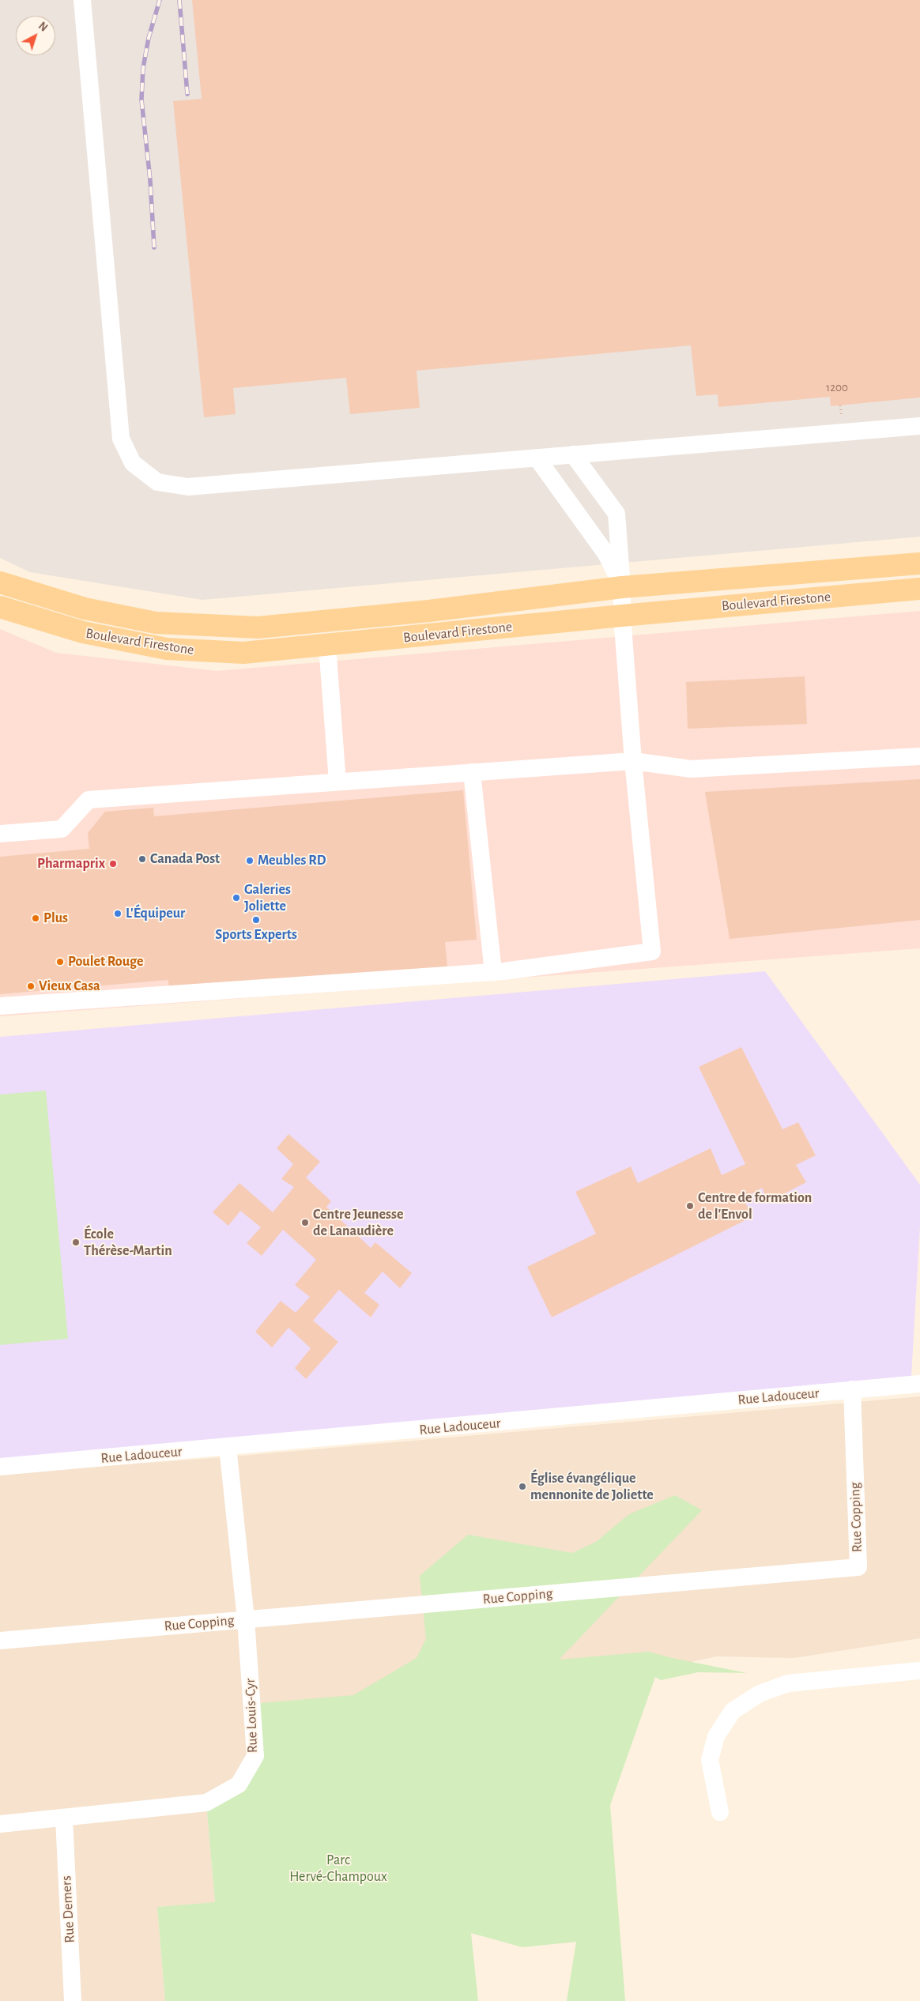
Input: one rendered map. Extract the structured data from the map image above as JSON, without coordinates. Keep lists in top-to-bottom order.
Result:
{
  "streets": {
    "main road": ["Boulevard Firestone"],
    "street": [
      "Rue Ladouceur",
      "Rue Copping",
      "Rue Louis-Cyr",
      "Rue Demers"
    ]
  },
  "crossings": [
    ["Rue Ladouceur", "Rue Copping"],
    ["Rue Ladouceur", "Rue Louis-Cyr"],
    ["Rue Copping", "Rue Louis-Cyr"],
    ["Rue Louis-Cyr", "Rue Demers"]
  ],
  "parks": ["Parc Hervé-Champoux"],
  "places": [
    "Canada Post",
    "Meubles RD",
    "Pharmaprix",
    "Galeries Joliette",
    "L'Équipeur",
    "Plus",
    "Sports Experts",
    "Poulet Rouge",
    "Vieux Casa",
    "Centre de formation de l'Envol",
    "Centre Jeunesse de Lanaudière",
    "École Thérèse-Martin",
    "Église évangélique mennonite de Joliette"
  ],
  "house_numbers": ["1200"],
  "north": "top right"
}
